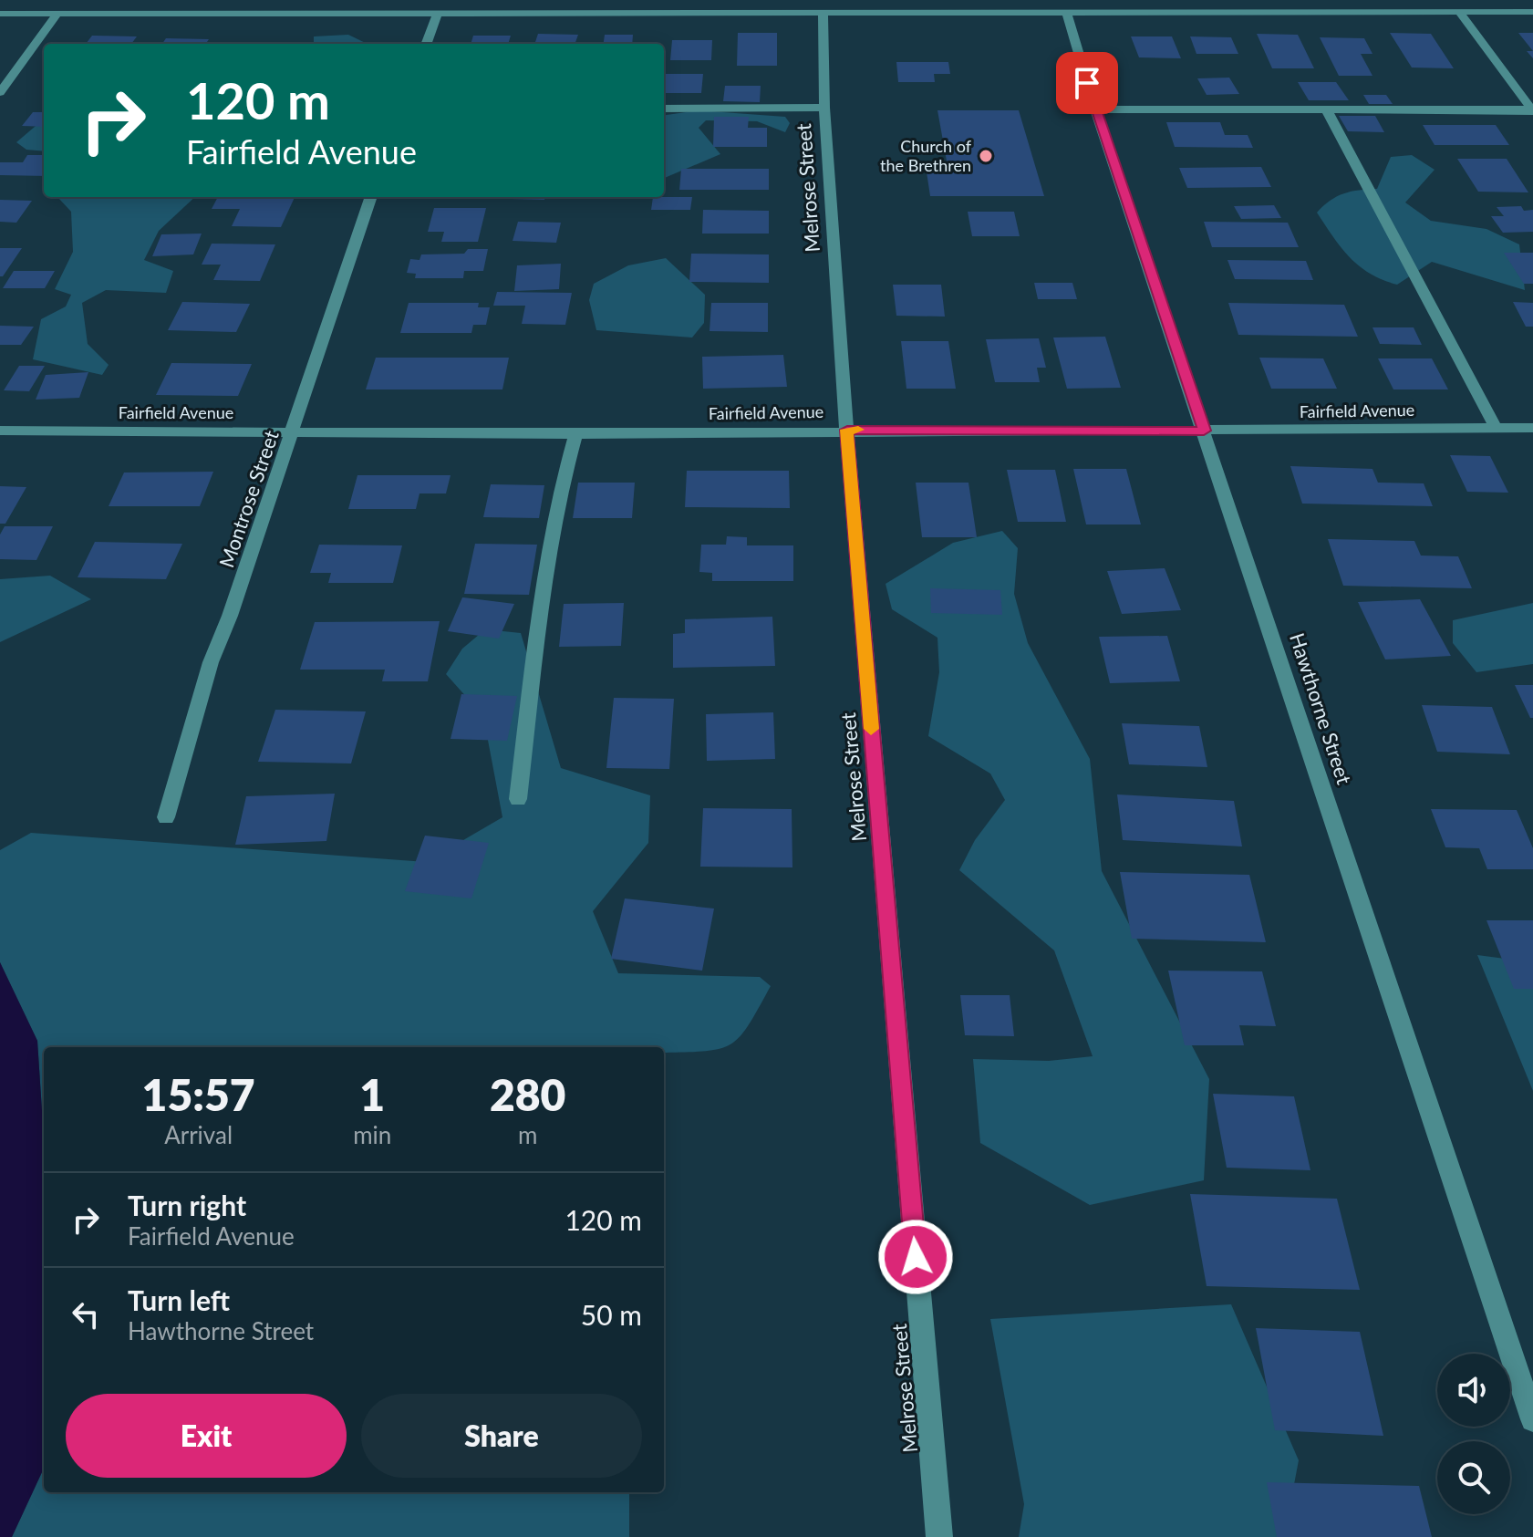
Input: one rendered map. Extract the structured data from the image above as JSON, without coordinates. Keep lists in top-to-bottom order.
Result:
{
  "streets": {
    "street": [
      "Melrose Street",
      "Fairfield Avenue",
      "Montrose Street",
      "Hawthorne Street"
    ]
  },
  "crossings": [
    ["Melrose Street", "Fairfield Avenue"],
    ["Fairfield Avenue", "Montrose Street"],
    ["Fairfield Avenue", "Hawthorne Street"]
  ],
  "places": ["Church of the Brethren"],
  "page": {
    "turn": ["120 m", "Fairfield Avenue"],
    "eta": [
      "15:57",
      "Arrival",
      "1",
      "min",
      "280",
      "m"
    ],
    "list": [
      {
        "name": "Turn right",
        "note": "Fairfield Avenue",
        "value": "120 m"
      },
      {
        "name": "Turn left",
        "note": "Hawthorne Street",
        "value": "50 m"
      }
    ],
    "buttons": ["Exit", "Share"]
  }
}
